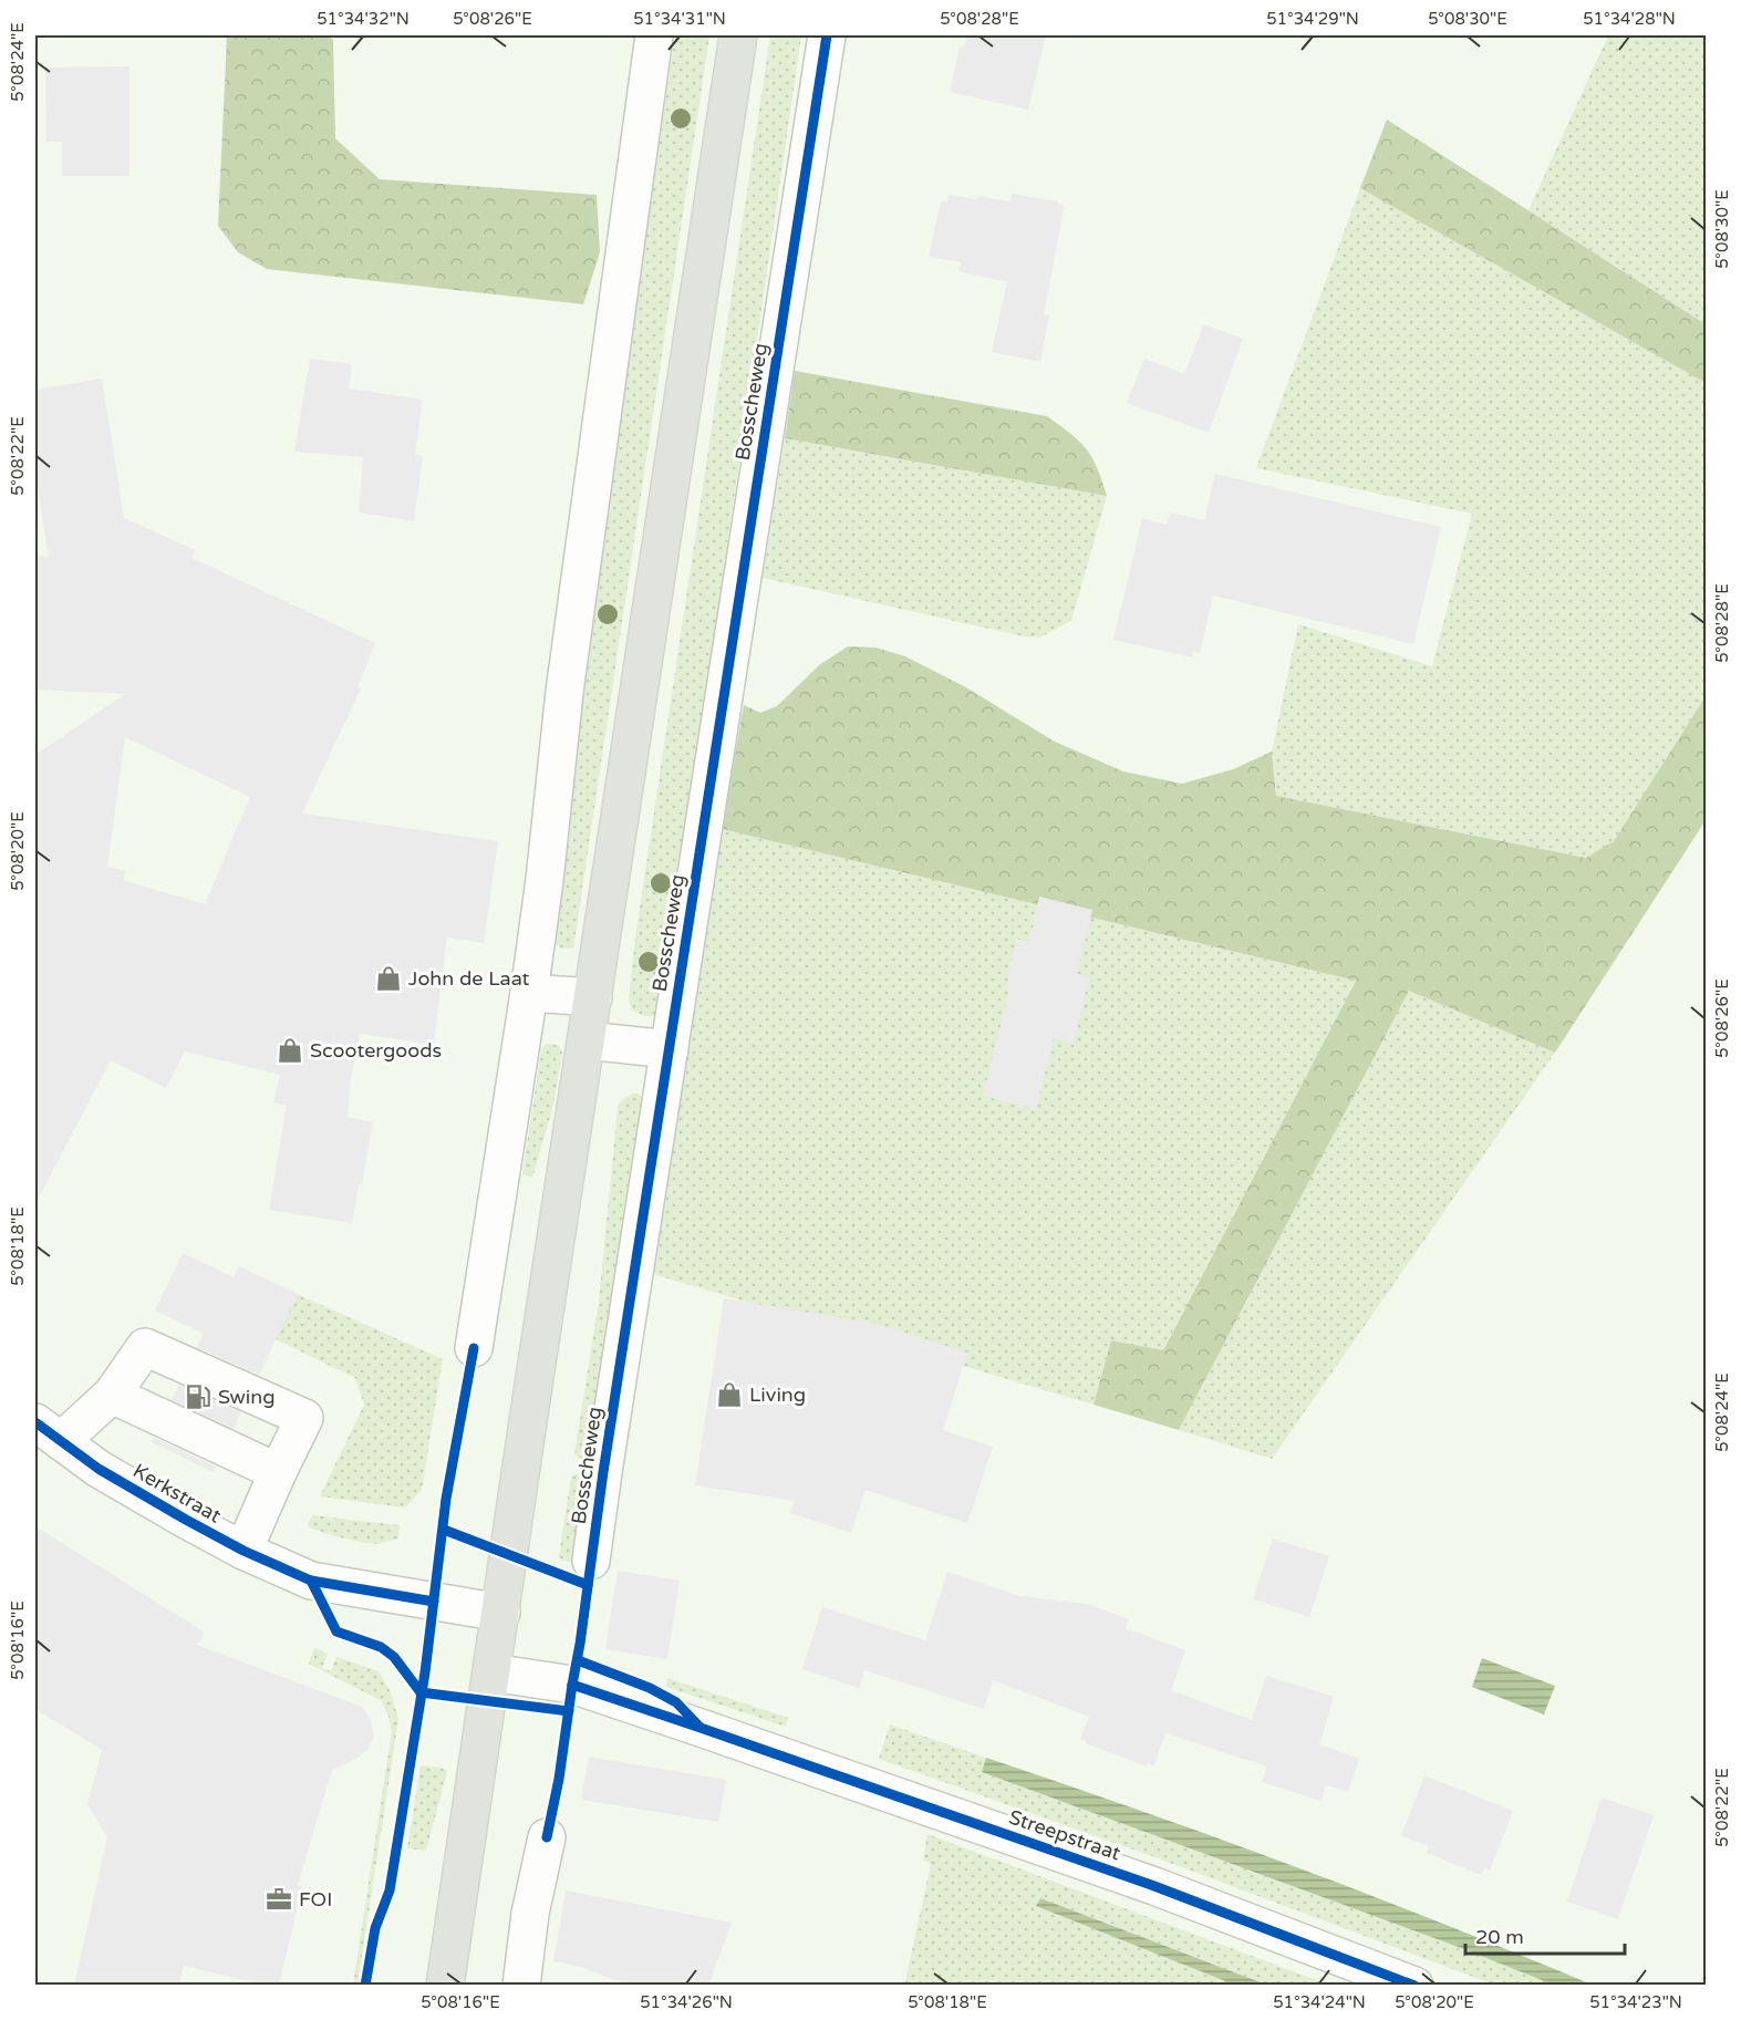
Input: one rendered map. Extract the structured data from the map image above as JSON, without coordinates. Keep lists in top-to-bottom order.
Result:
{
  "streets": {
    "street": ["Bosscheweg", "Kerkstraat", "Streepstraat"]
  },
  "places": {
    "shop": ["John de Laat", "Scootergoods", "Living"],
    "fuel station": ["Swing"],
    "office": ["FOI"]
  },
  "scale_bar": "20 m",
  "coordinates": [
    "51°34'32\"N",
    "5°08'26\"E",
    "51°34'31\"N",
    "5°08'28\"E",
    "51°34'29\"N",
    "5°08'30\"E",
    "51°34'28\"N",
    "5°08'24\"E",
    "5°08'22\"E",
    "5°08'20\"E",
    "5°08'18\"E",
    "5°08'16\"E",
    "51°34'26\"N",
    "51°34'24\"N",
    "51°34'23\"N"
  ]
}
